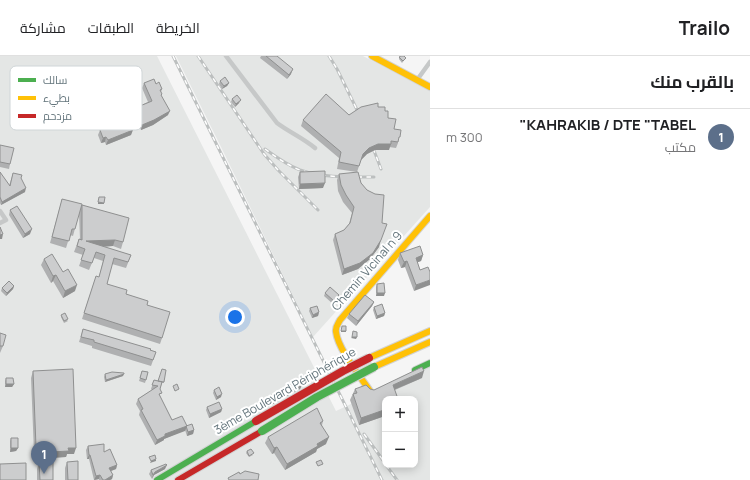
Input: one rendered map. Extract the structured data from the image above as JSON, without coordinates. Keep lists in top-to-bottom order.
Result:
{
  "streets": {
    "main road": ["Chemin Vicinal n 9", "3ème Boulevard Périphérique"]
  },
  "legend": ["سالك", "بطيء", "مزدحم"],
  "page": {
    "header": "Trailo",
    "nav": ["الخريطة", "الطبقات", "مشاركة"],
    "heading": "بالقرب منك",
    "list": [
      {
        "mark": "1",
        "name": "KAHRAKIB / DTE \"TABEL\"",
        "note": "مكتب",
        "value": "300 m"
      }
    ],
    "map_buttons": ["+", "−"],
    "pins": "1"
  }
}
